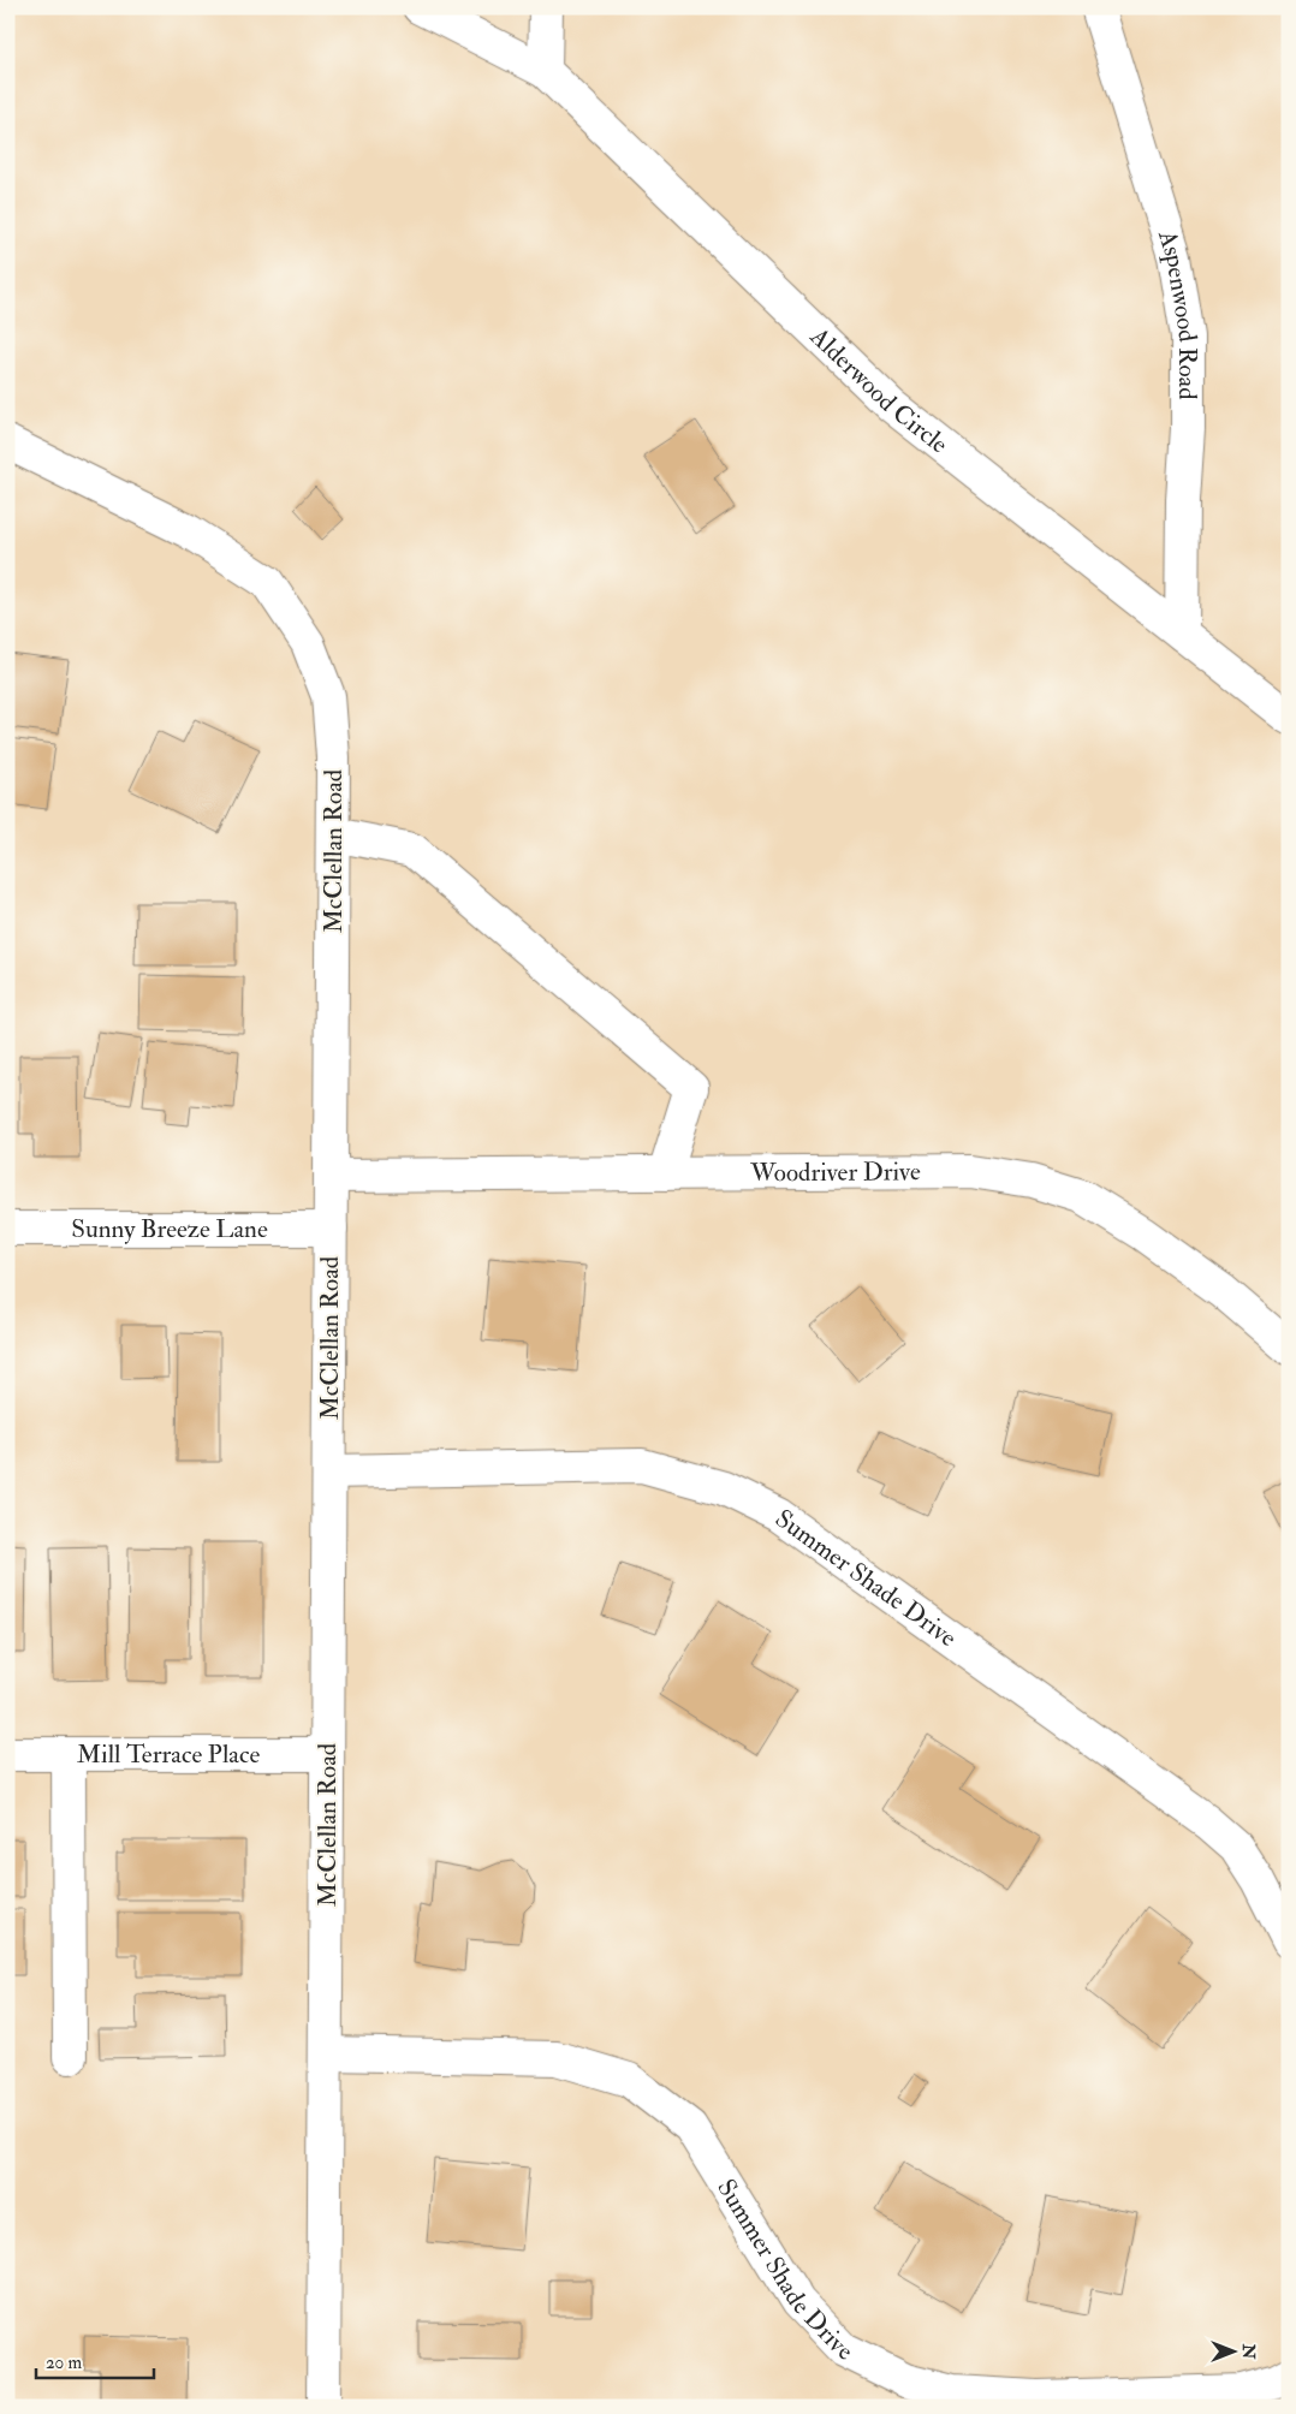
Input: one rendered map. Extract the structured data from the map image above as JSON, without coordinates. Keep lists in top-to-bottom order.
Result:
{
  "streets": {
    "street": [
      "Aspenwood Road",
      "Alderwood Circle",
      "McClellan Road",
      "Woodriver Drive",
      "Sunny Breeze Lane",
      "Summer Shade Drive",
      "Mill Terrace Place"
    ]
  },
  "crossings": [
    ["Aspenwood Road", "Alderwood Circle"],
    ["McClellan Road", "Woodriver Drive"],
    ["McClellan Road", "Sunny Breeze Lane"],
    ["McClellan Road", "Summer Shade Drive"],
    ["McClellan Road", "Mill Terrace Place"]
  ],
  "scale_bar": "20 m",
  "north": "right"
}
